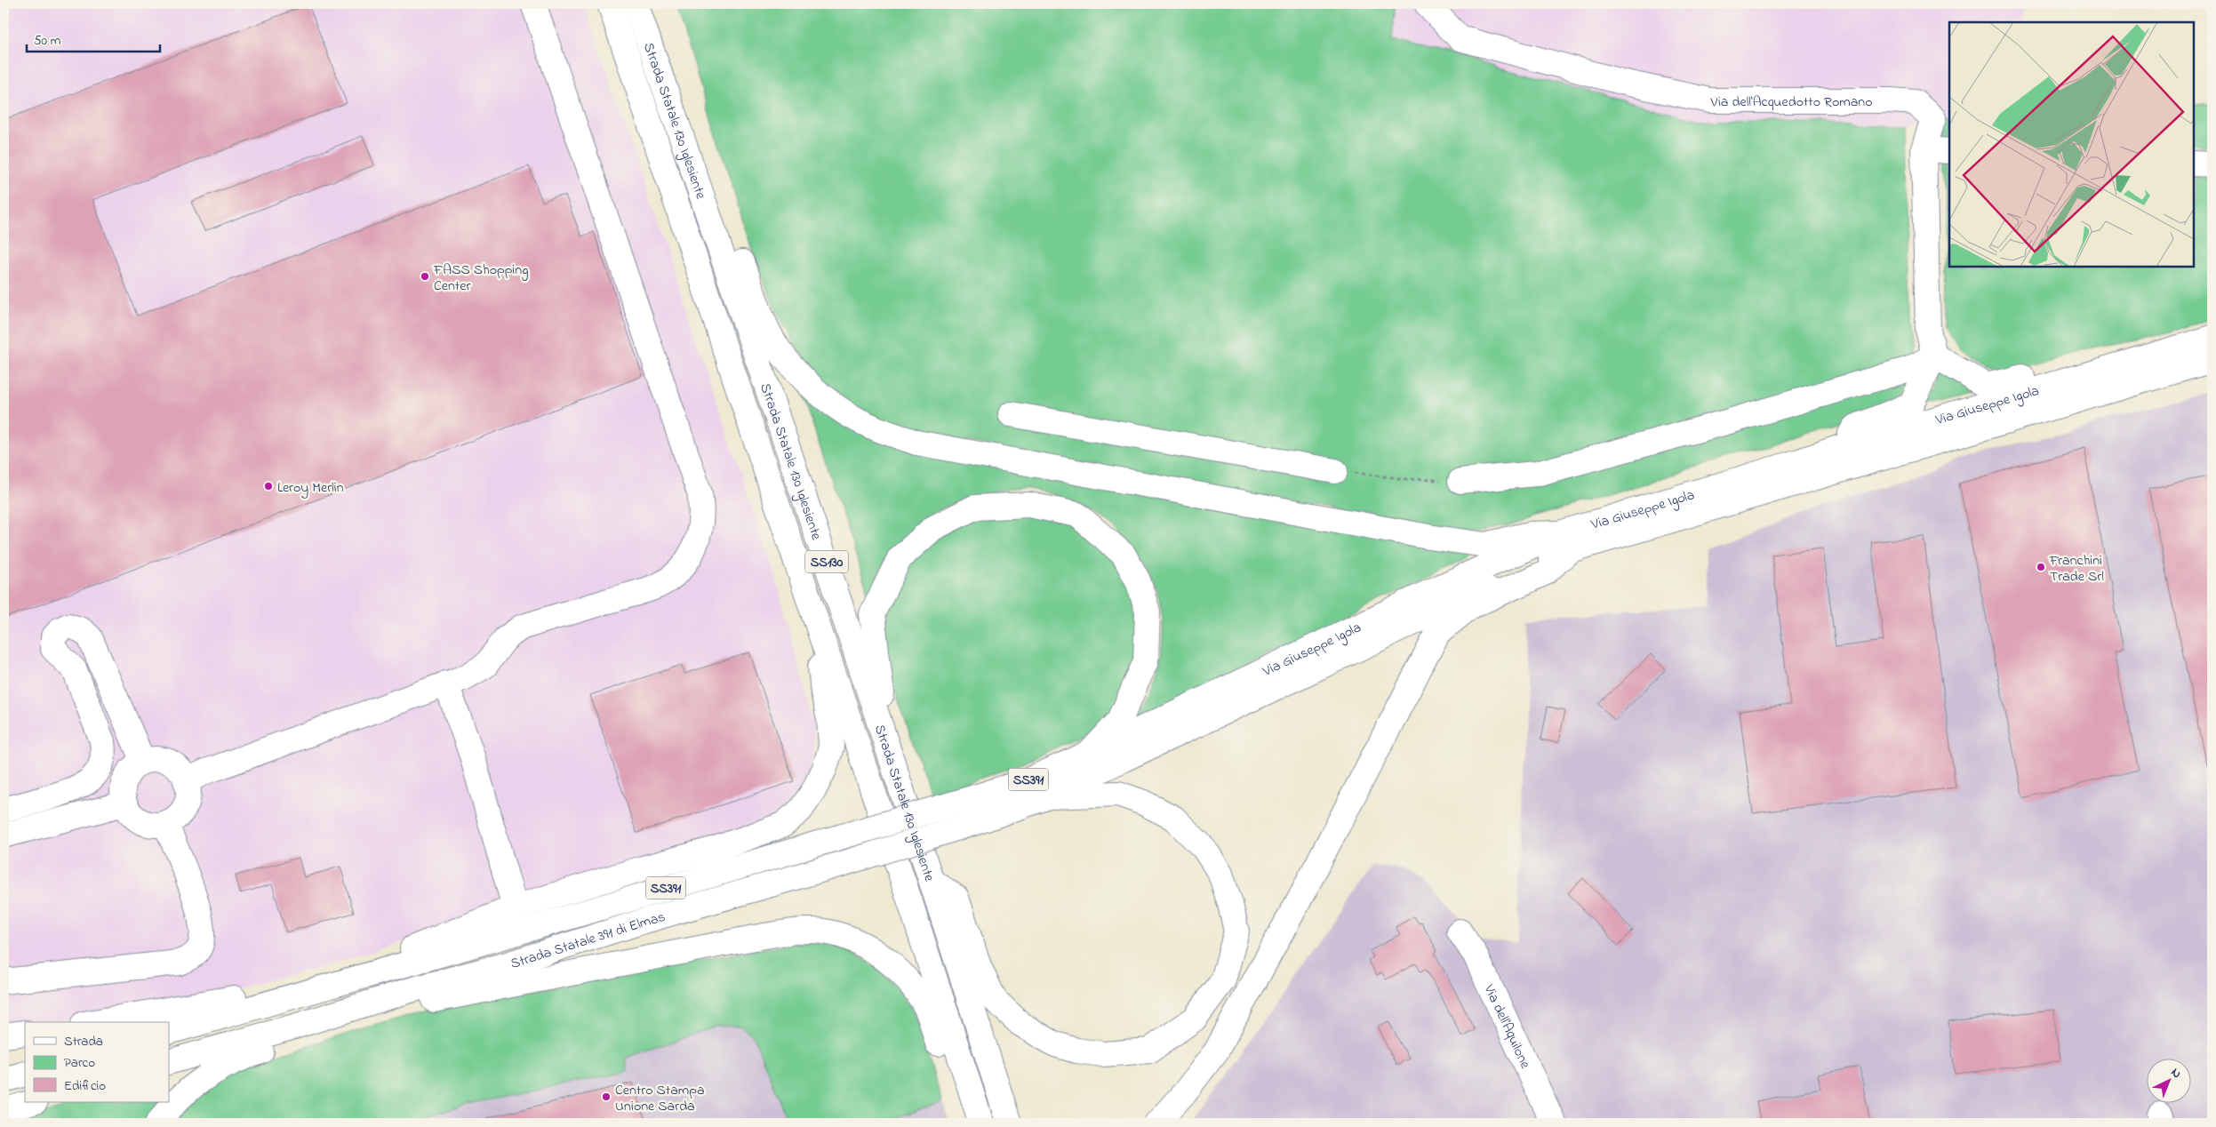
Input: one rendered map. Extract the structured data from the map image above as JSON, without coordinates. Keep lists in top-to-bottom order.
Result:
{
  "streets": {
    "main road": [
      "Via dell'Acquedotto Romano",
      "Strada Statale 130 Iglesiente",
      "Via Giuseppe Igola",
      "SS130",
      "SS391",
      "Strada Statale 391 di Elmas",
      "Via dell'Aquilone"
    ]
  },
  "crossings": [
    ["Via Giuseppe Igola", "Strada Statale 391 di Elmas"]
  ],
  "places": [
    "FASS Shopping Center",
    "Leroy Merlin",
    "Franchini Trade Srl",
    "Centro Stampa Unione Sarda"
  ],
  "legend": ["Strada", "Parco", "Edificio"],
  "scale_bar": "50 m",
  "north": "top right"
}
